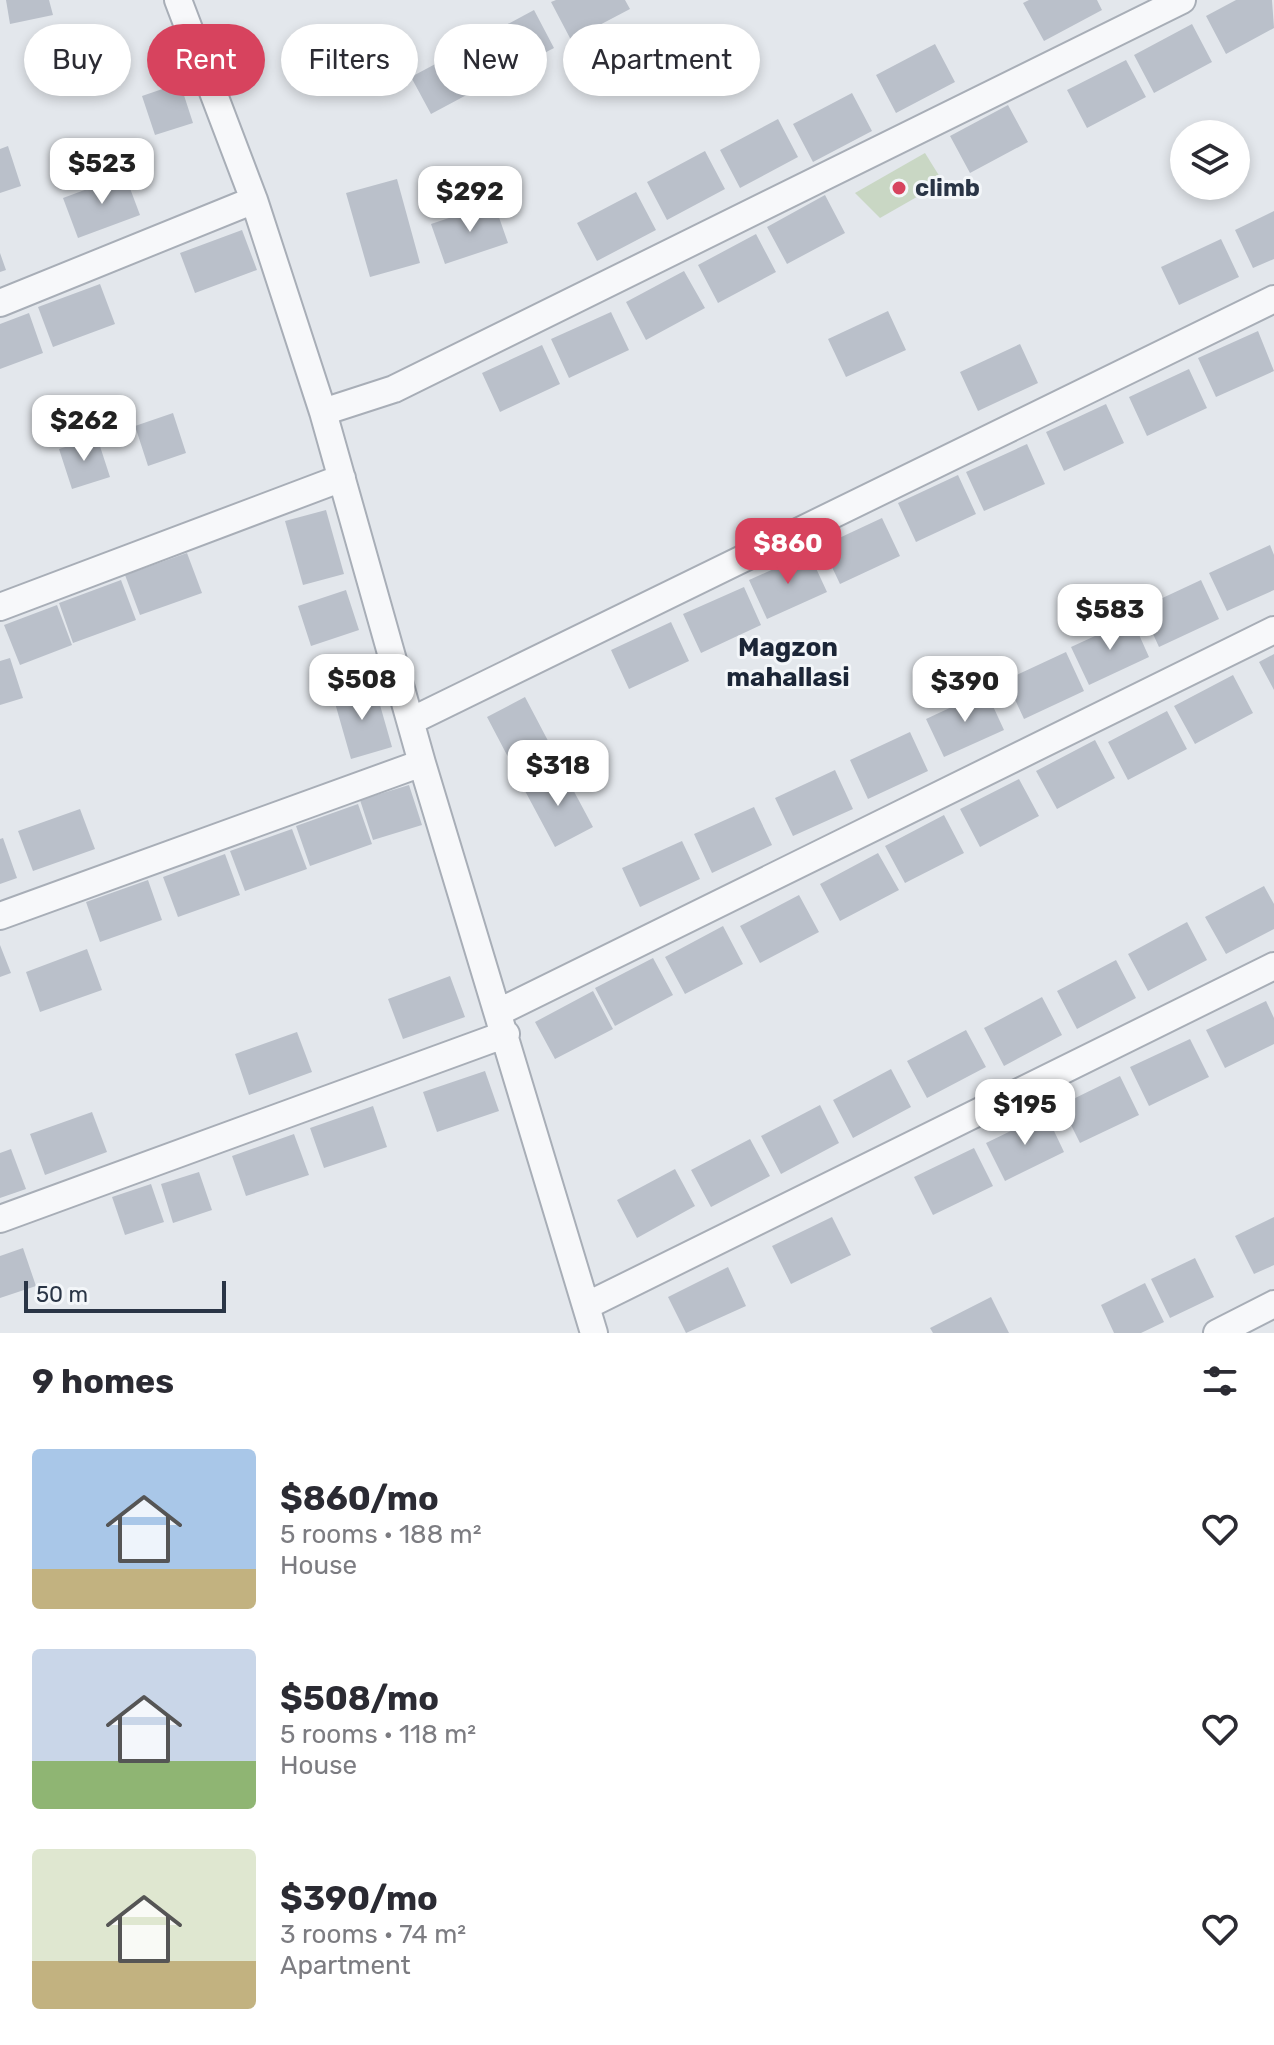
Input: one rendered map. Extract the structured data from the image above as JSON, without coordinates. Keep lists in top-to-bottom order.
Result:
{
  "districts": ["Magzon mahallasi"],
  "places": ["climb"],
  "scale_bar": "50 m",
  "page": {
    "chip": [
      "Buy",
      "Rent",
      "Filters",
      "New",
      "Apartment"
    ],
    "price": [
      "$523",
      "$292",
      "$262",
      "$860",
      "$583",
      "$508",
      "$390",
      "$318",
      "$195"
    ],
    "scale": "50 m",
    "heading": "9 homes",
    "list": [
      {
        "name": "$860/mo",
        "note": "5 rooms · 188 m² · House"
      },
      {
        "name": "$508/mo",
        "note": "5 rooms · 118 m² · House"
      },
      {
        "name": "$390/mo",
        "note": "3 rooms · 74 m² · Apartment"
      }
    ]
  }
}
